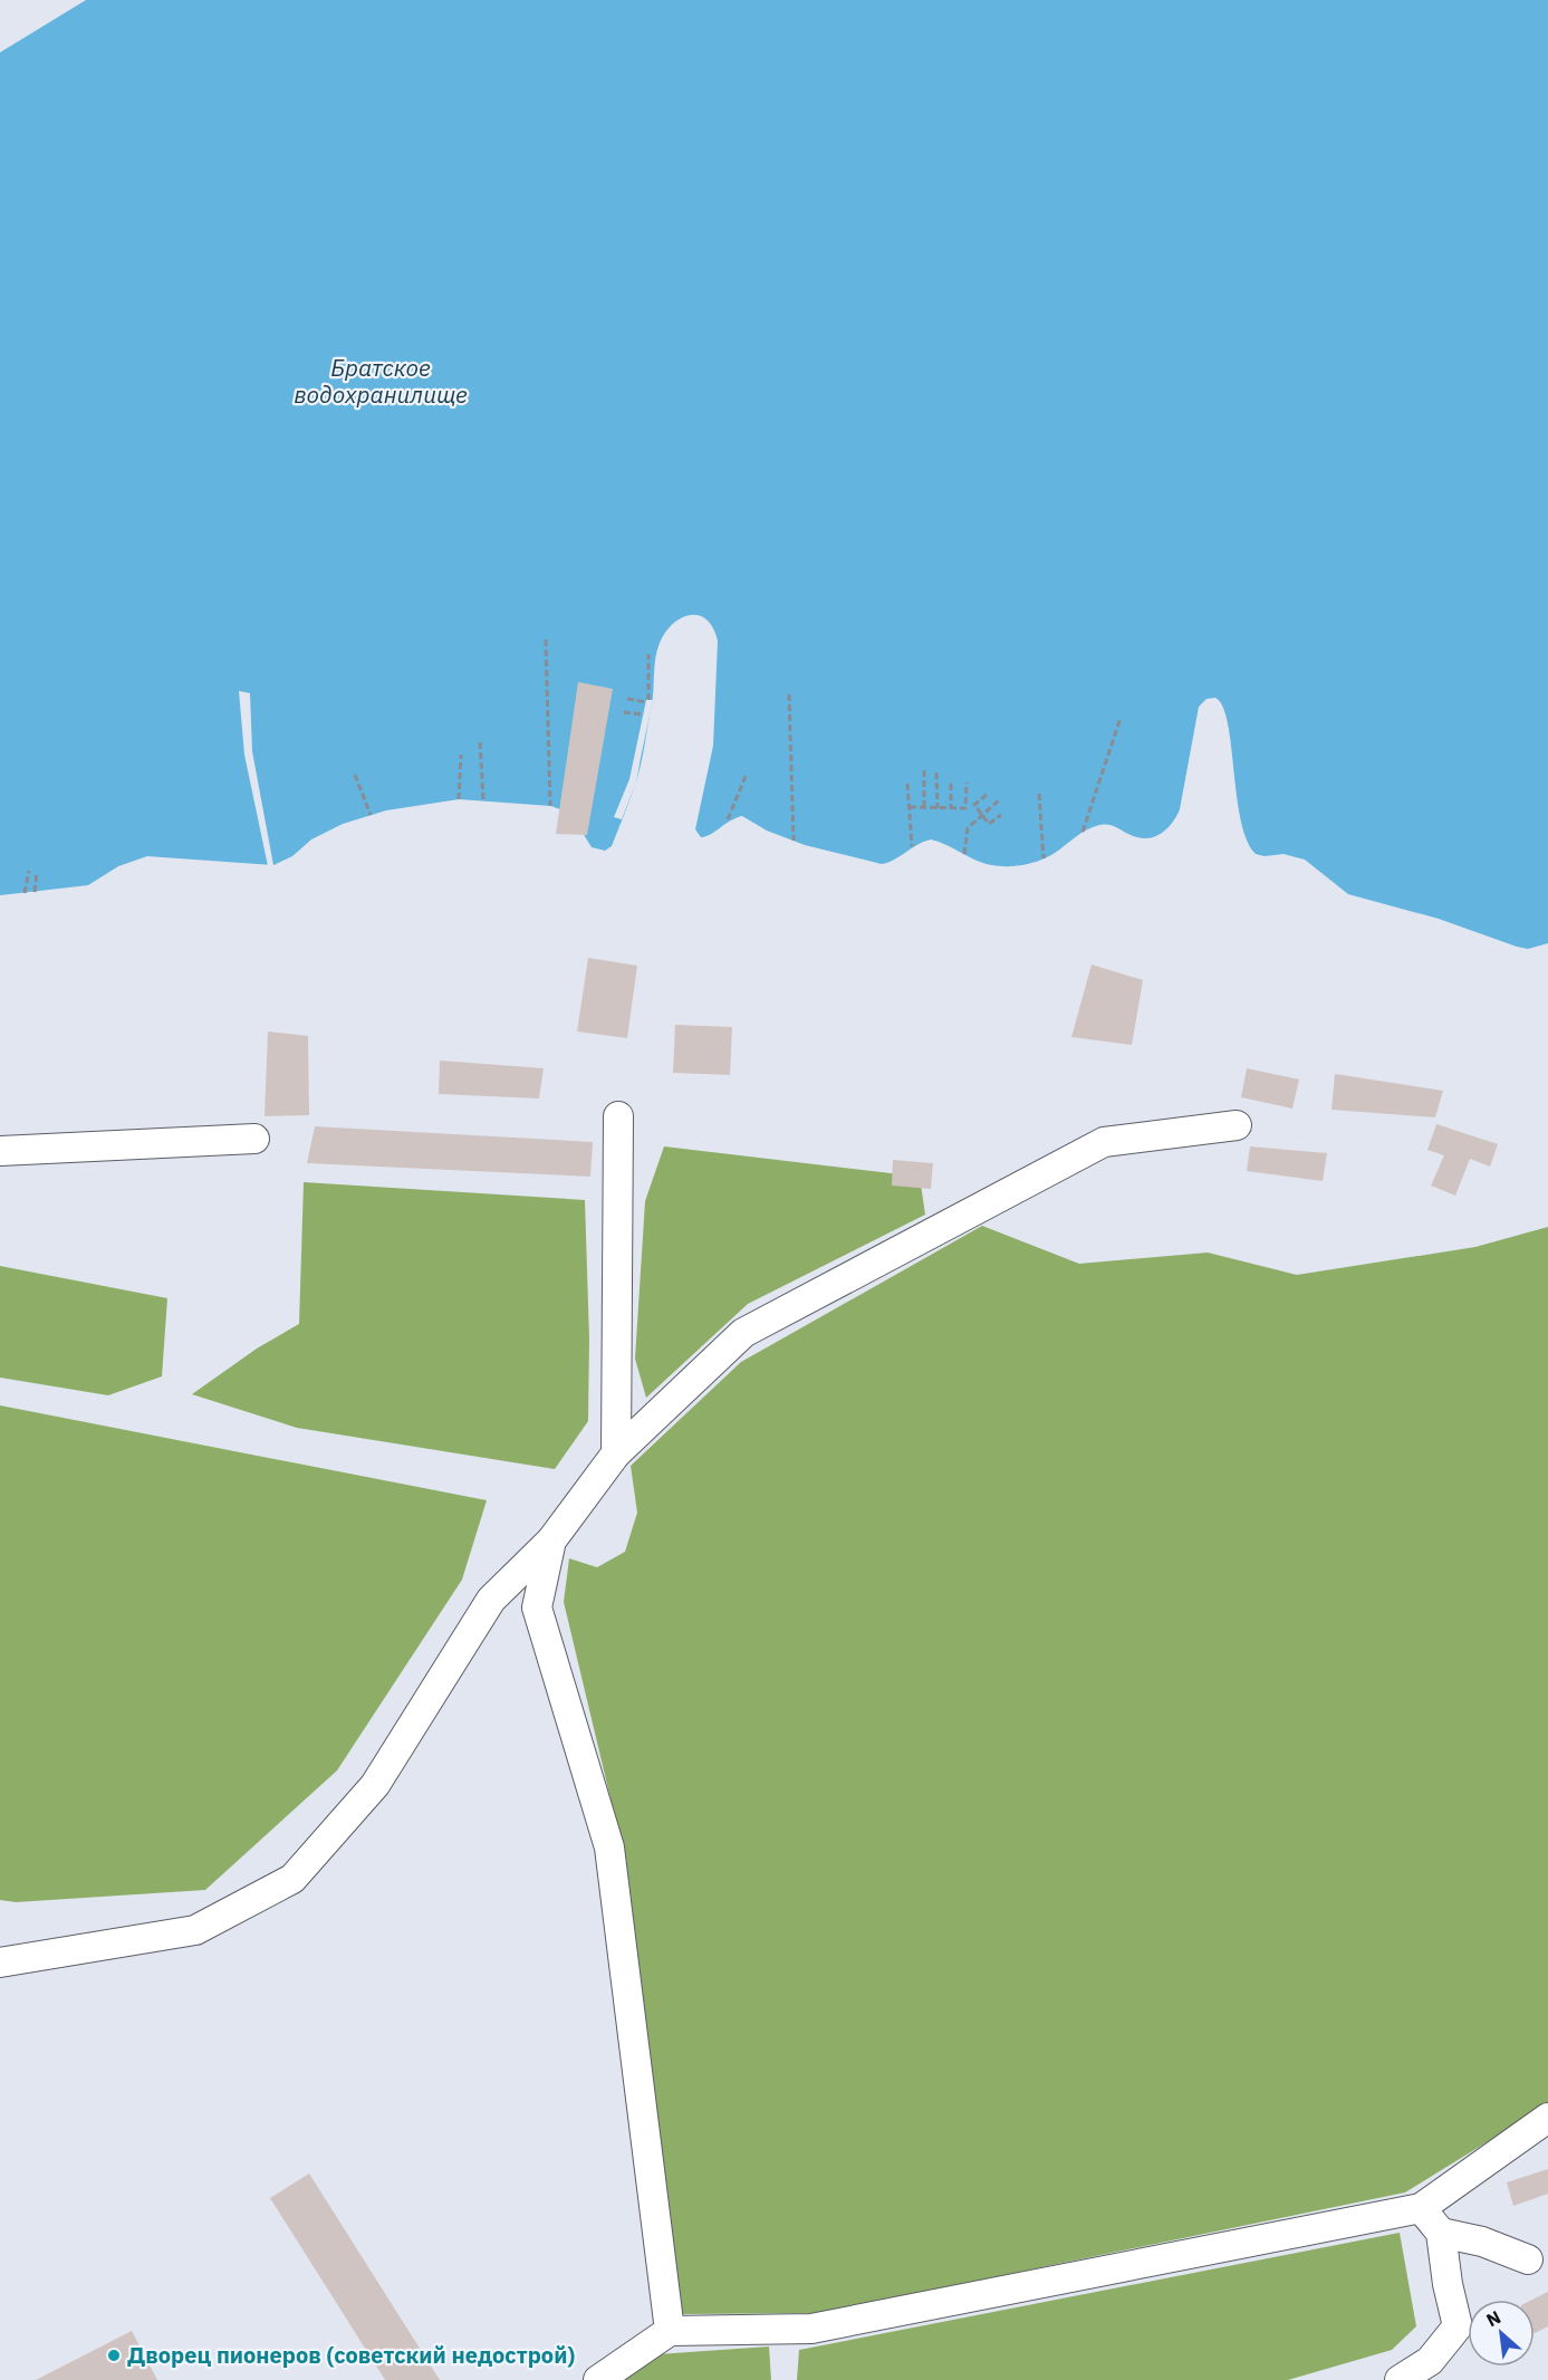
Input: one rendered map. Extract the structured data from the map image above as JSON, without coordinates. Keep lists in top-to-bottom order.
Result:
{
  "water": ["Братское водохранилище"],
  "places": ["Дворец пионеров (советский недострой)"],
  "north": "top left"
}
